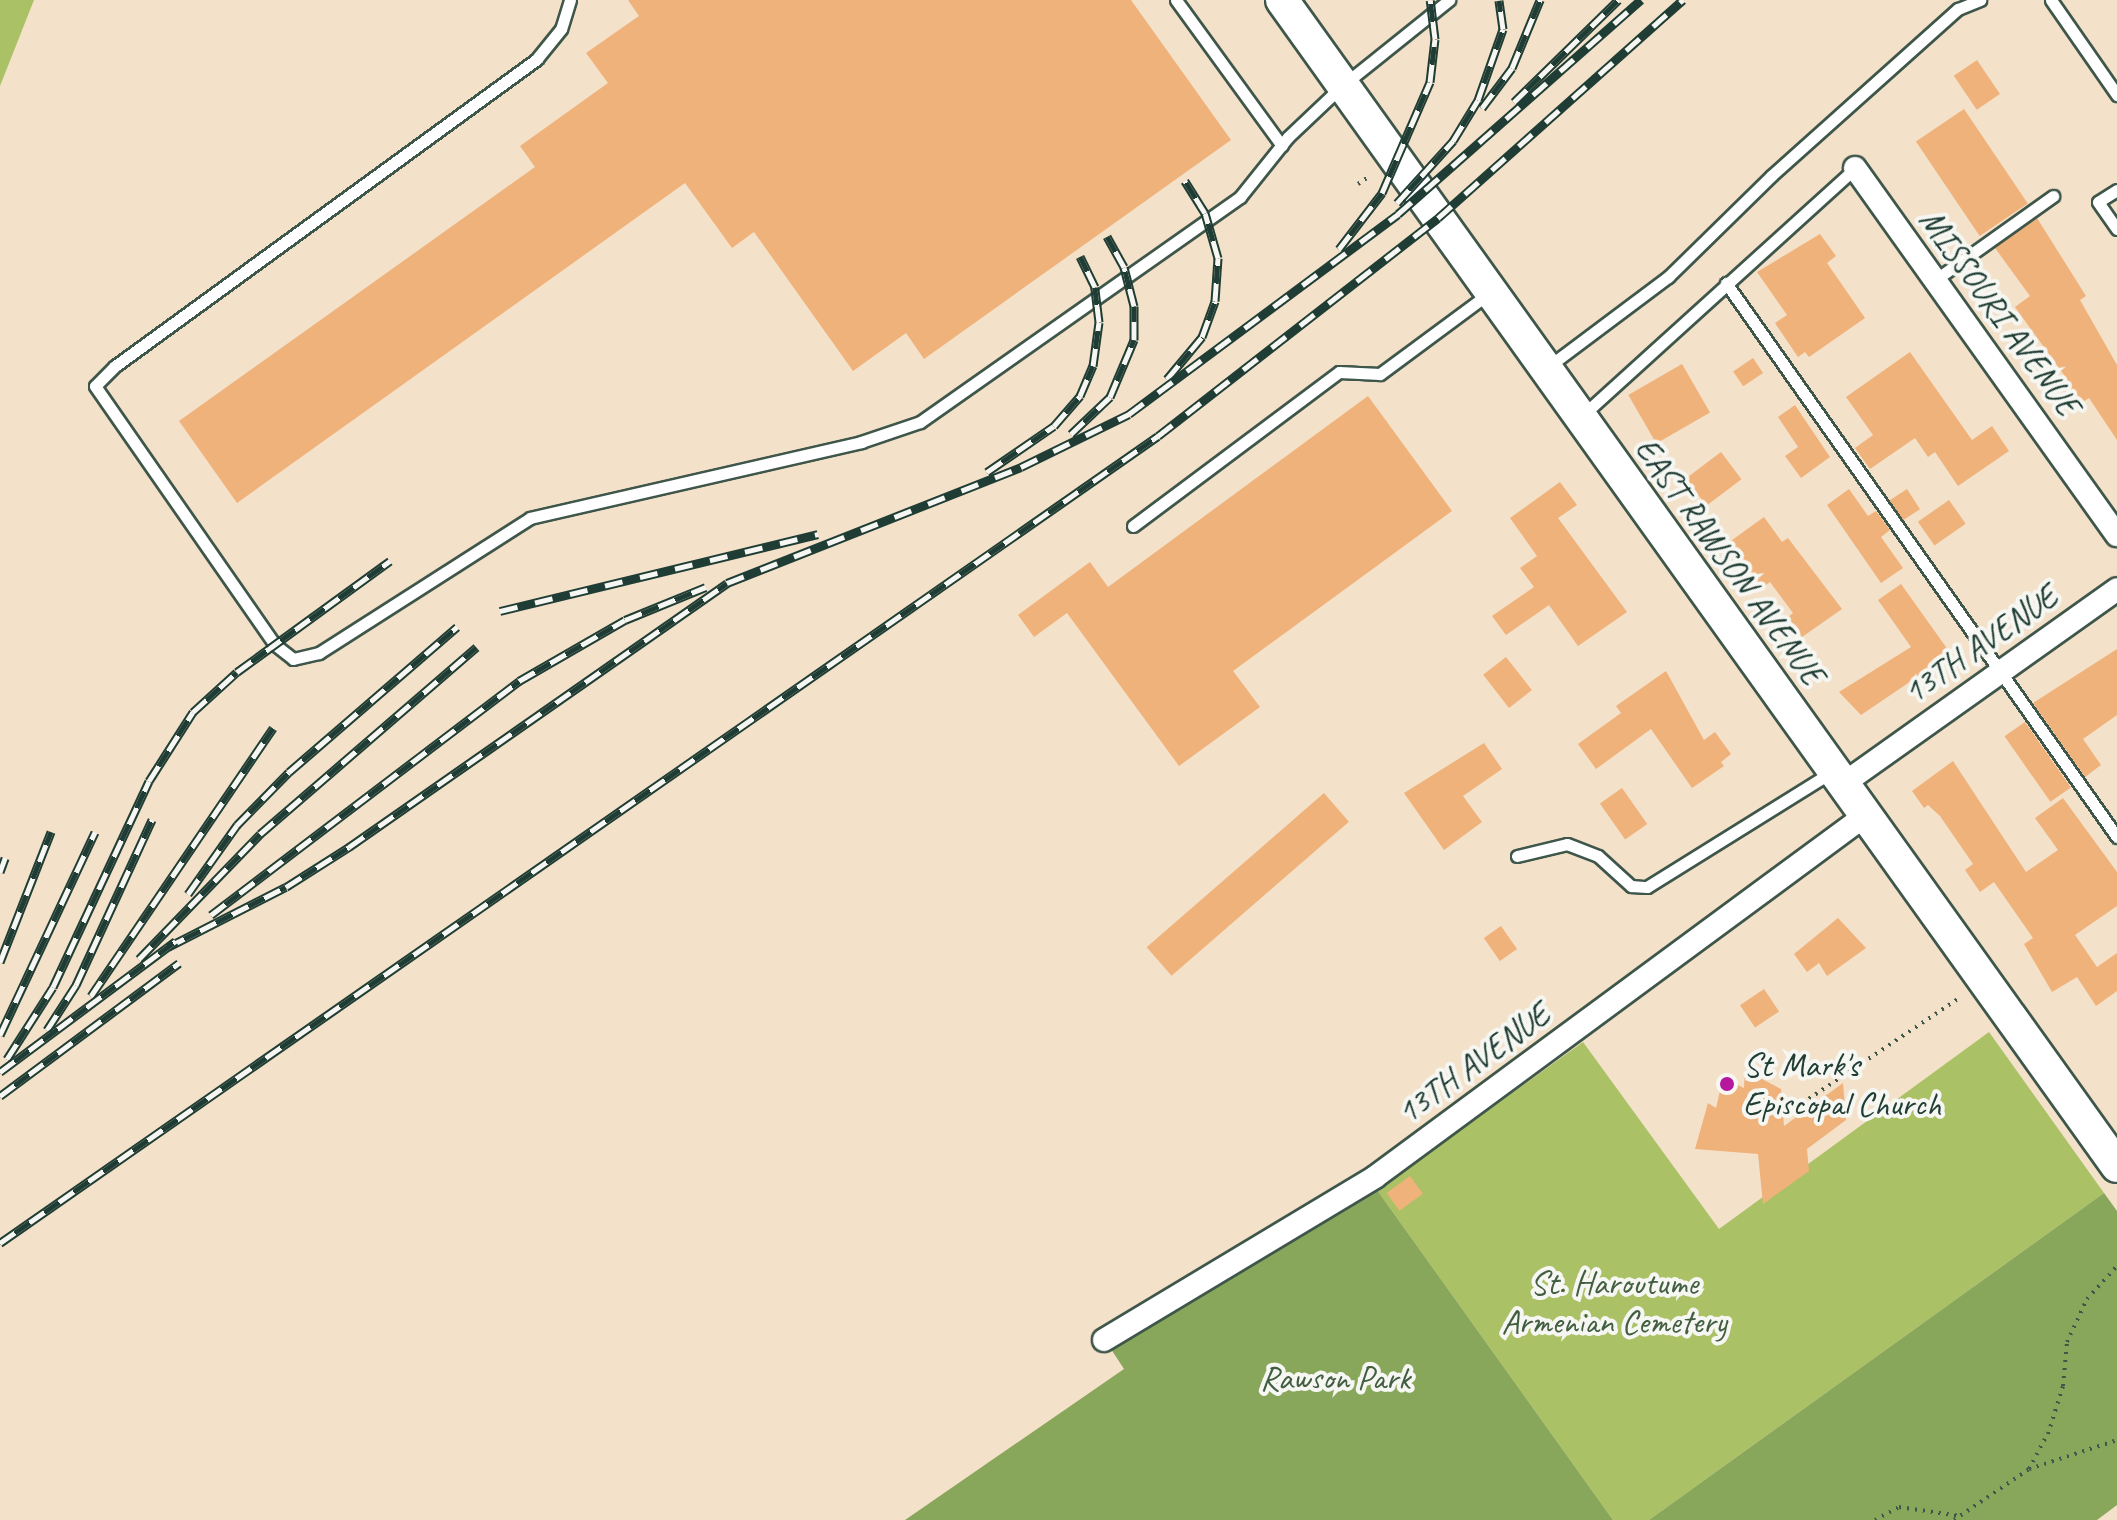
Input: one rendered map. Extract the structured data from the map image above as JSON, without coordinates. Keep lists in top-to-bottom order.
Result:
{
  "streets": {
    "main road": ["EAST RAWSON AVENUE"],
    "street": ["MISSOURI AVENUE", "13TH AVENUE"]
  },
  "crossings": [
    ["EAST RAWSON AVENUE", "13TH AVENUE"]
  ],
  "parks": ["St. Haroutume Armenian Cemetery", "Rawson Park"],
  "places": ["St Mark's Episcopal Church"]
}
